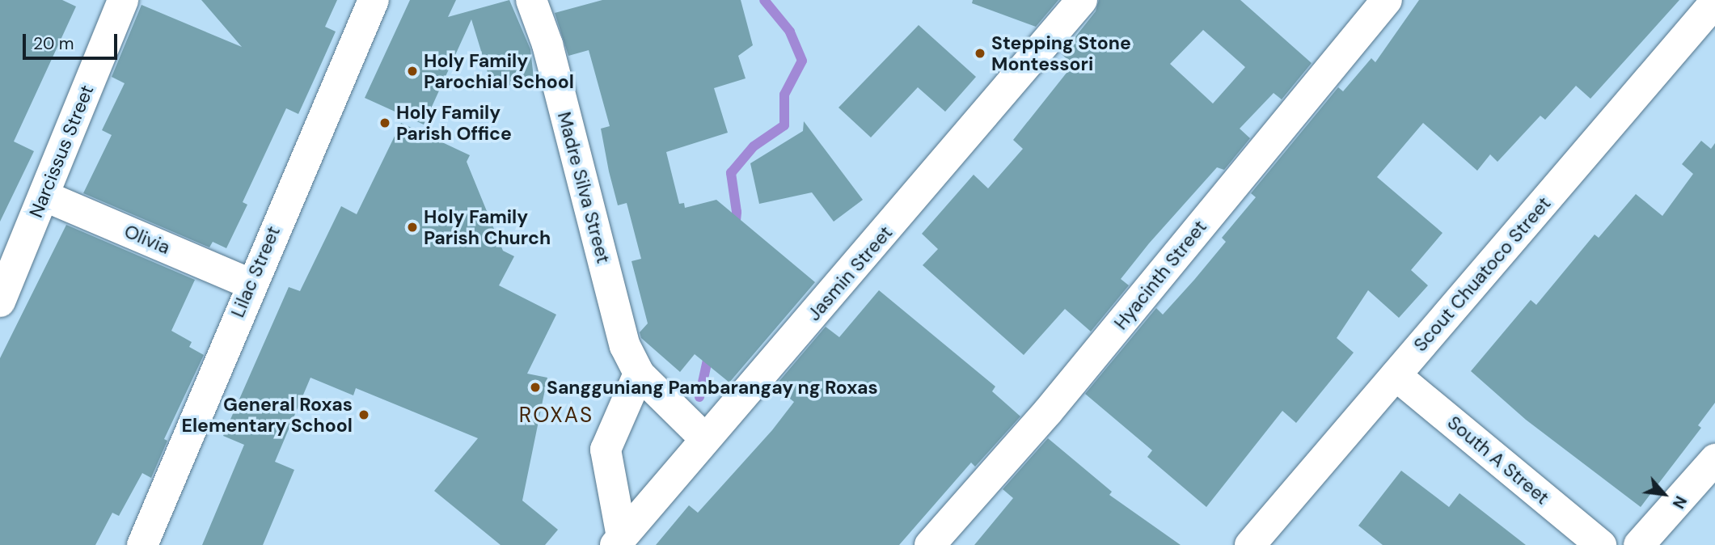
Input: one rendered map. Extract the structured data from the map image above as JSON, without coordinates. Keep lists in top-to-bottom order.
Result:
{
  "streets": {
    "street": [
      "Narcissus Street",
      "Madre Silva Street",
      "Olivia",
      "Lilac Street",
      "Jasmin Street",
      "Scout Chuatoco Street",
      "Hyacinth Street",
      "South A Street"
    ]
  },
  "crossings": [
    ["Narcissus Street", "Olivia"],
    ["Madre Silva Street", "Jasmin Street"],
    ["Olivia", "Lilac Street"],
    ["Scout Chuatoco Street", "South A Street"]
  ],
  "districts": ["ROXAS"],
  "places": [
    "Stepping Stone Montessori",
    "Holy Family Parochial School",
    "Holy Family Parish Office",
    "Holy Family Parish Church",
    "Sangguniang Pambarangay ng Roxas",
    "General Roxas Elementary School"
  ],
  "scale_bar": "20 m",
  "north": "bottom right"
}
